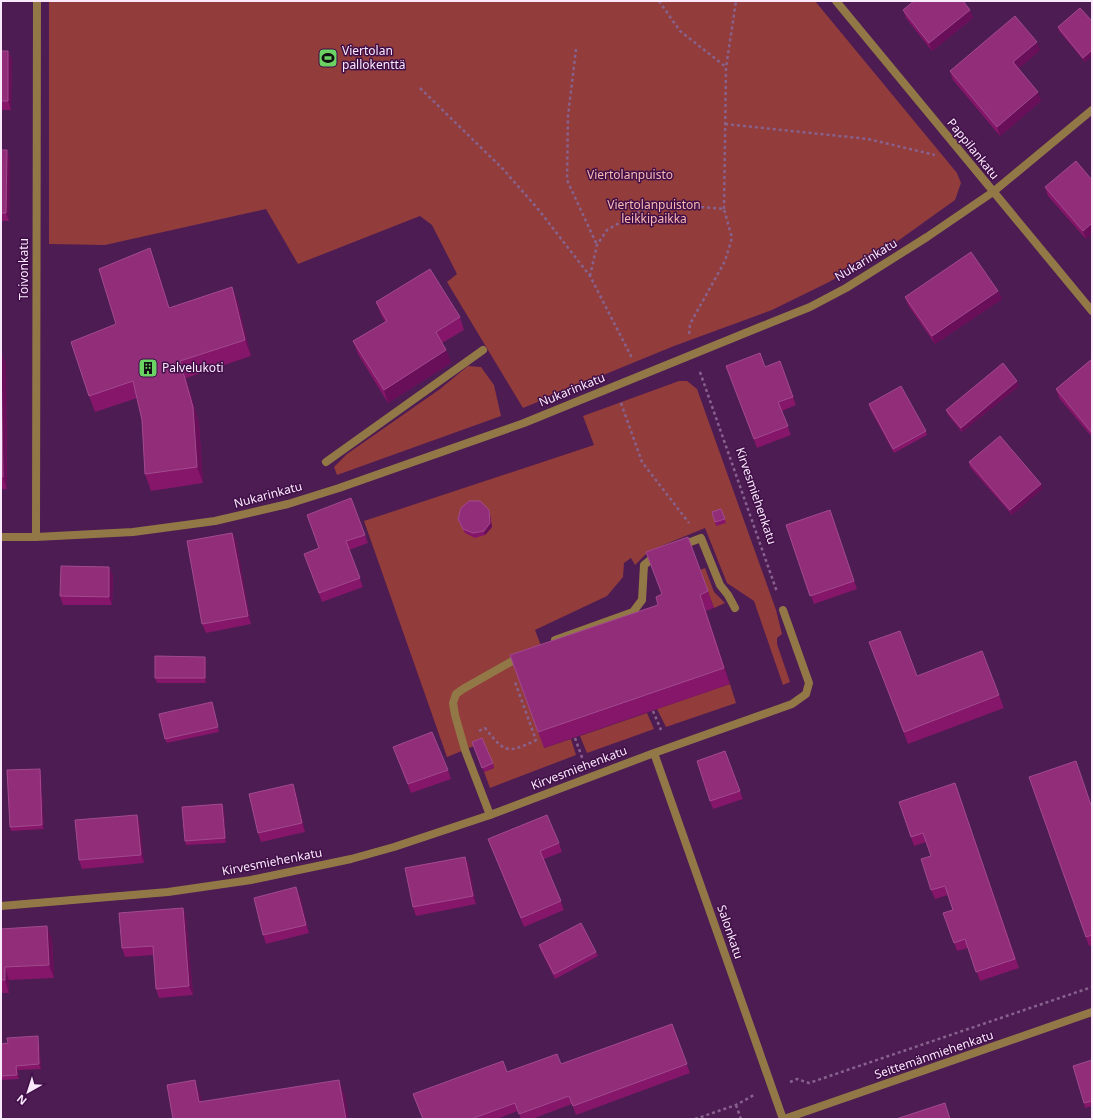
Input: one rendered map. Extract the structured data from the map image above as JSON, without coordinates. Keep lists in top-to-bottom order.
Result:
{
  "streets": {
    "street": [
      "Pappilankatu",
      "Nukarinkatu",
      "Toivonkatu",
      "Kirvesmiehenkatu",
      "Salonkatu",
      "Seittemänmiehenkatu"
    ]
  },
  "crossings": [
    ["Pappilankatu", "Nukarinkatu"],
    ["Nukarinkatu", "Toivonkatu"],
    ["Nukarinkatu", "Kirvesmiehenkatu"],
    ["Kirvesmiehenkatu", "Salonkatu"],
    ["Salonkatu", "Seittemänmiehenkatu"]
  ],
  "parks": ["Viertolanpuisto", "Viertolanpuiston leikkipaikka"],
  "places": {
    "sports": ["Viertolan pallokenttä"],
    "building": ["Palvelukoti"]
  },
  "north": "bottom left"
}
